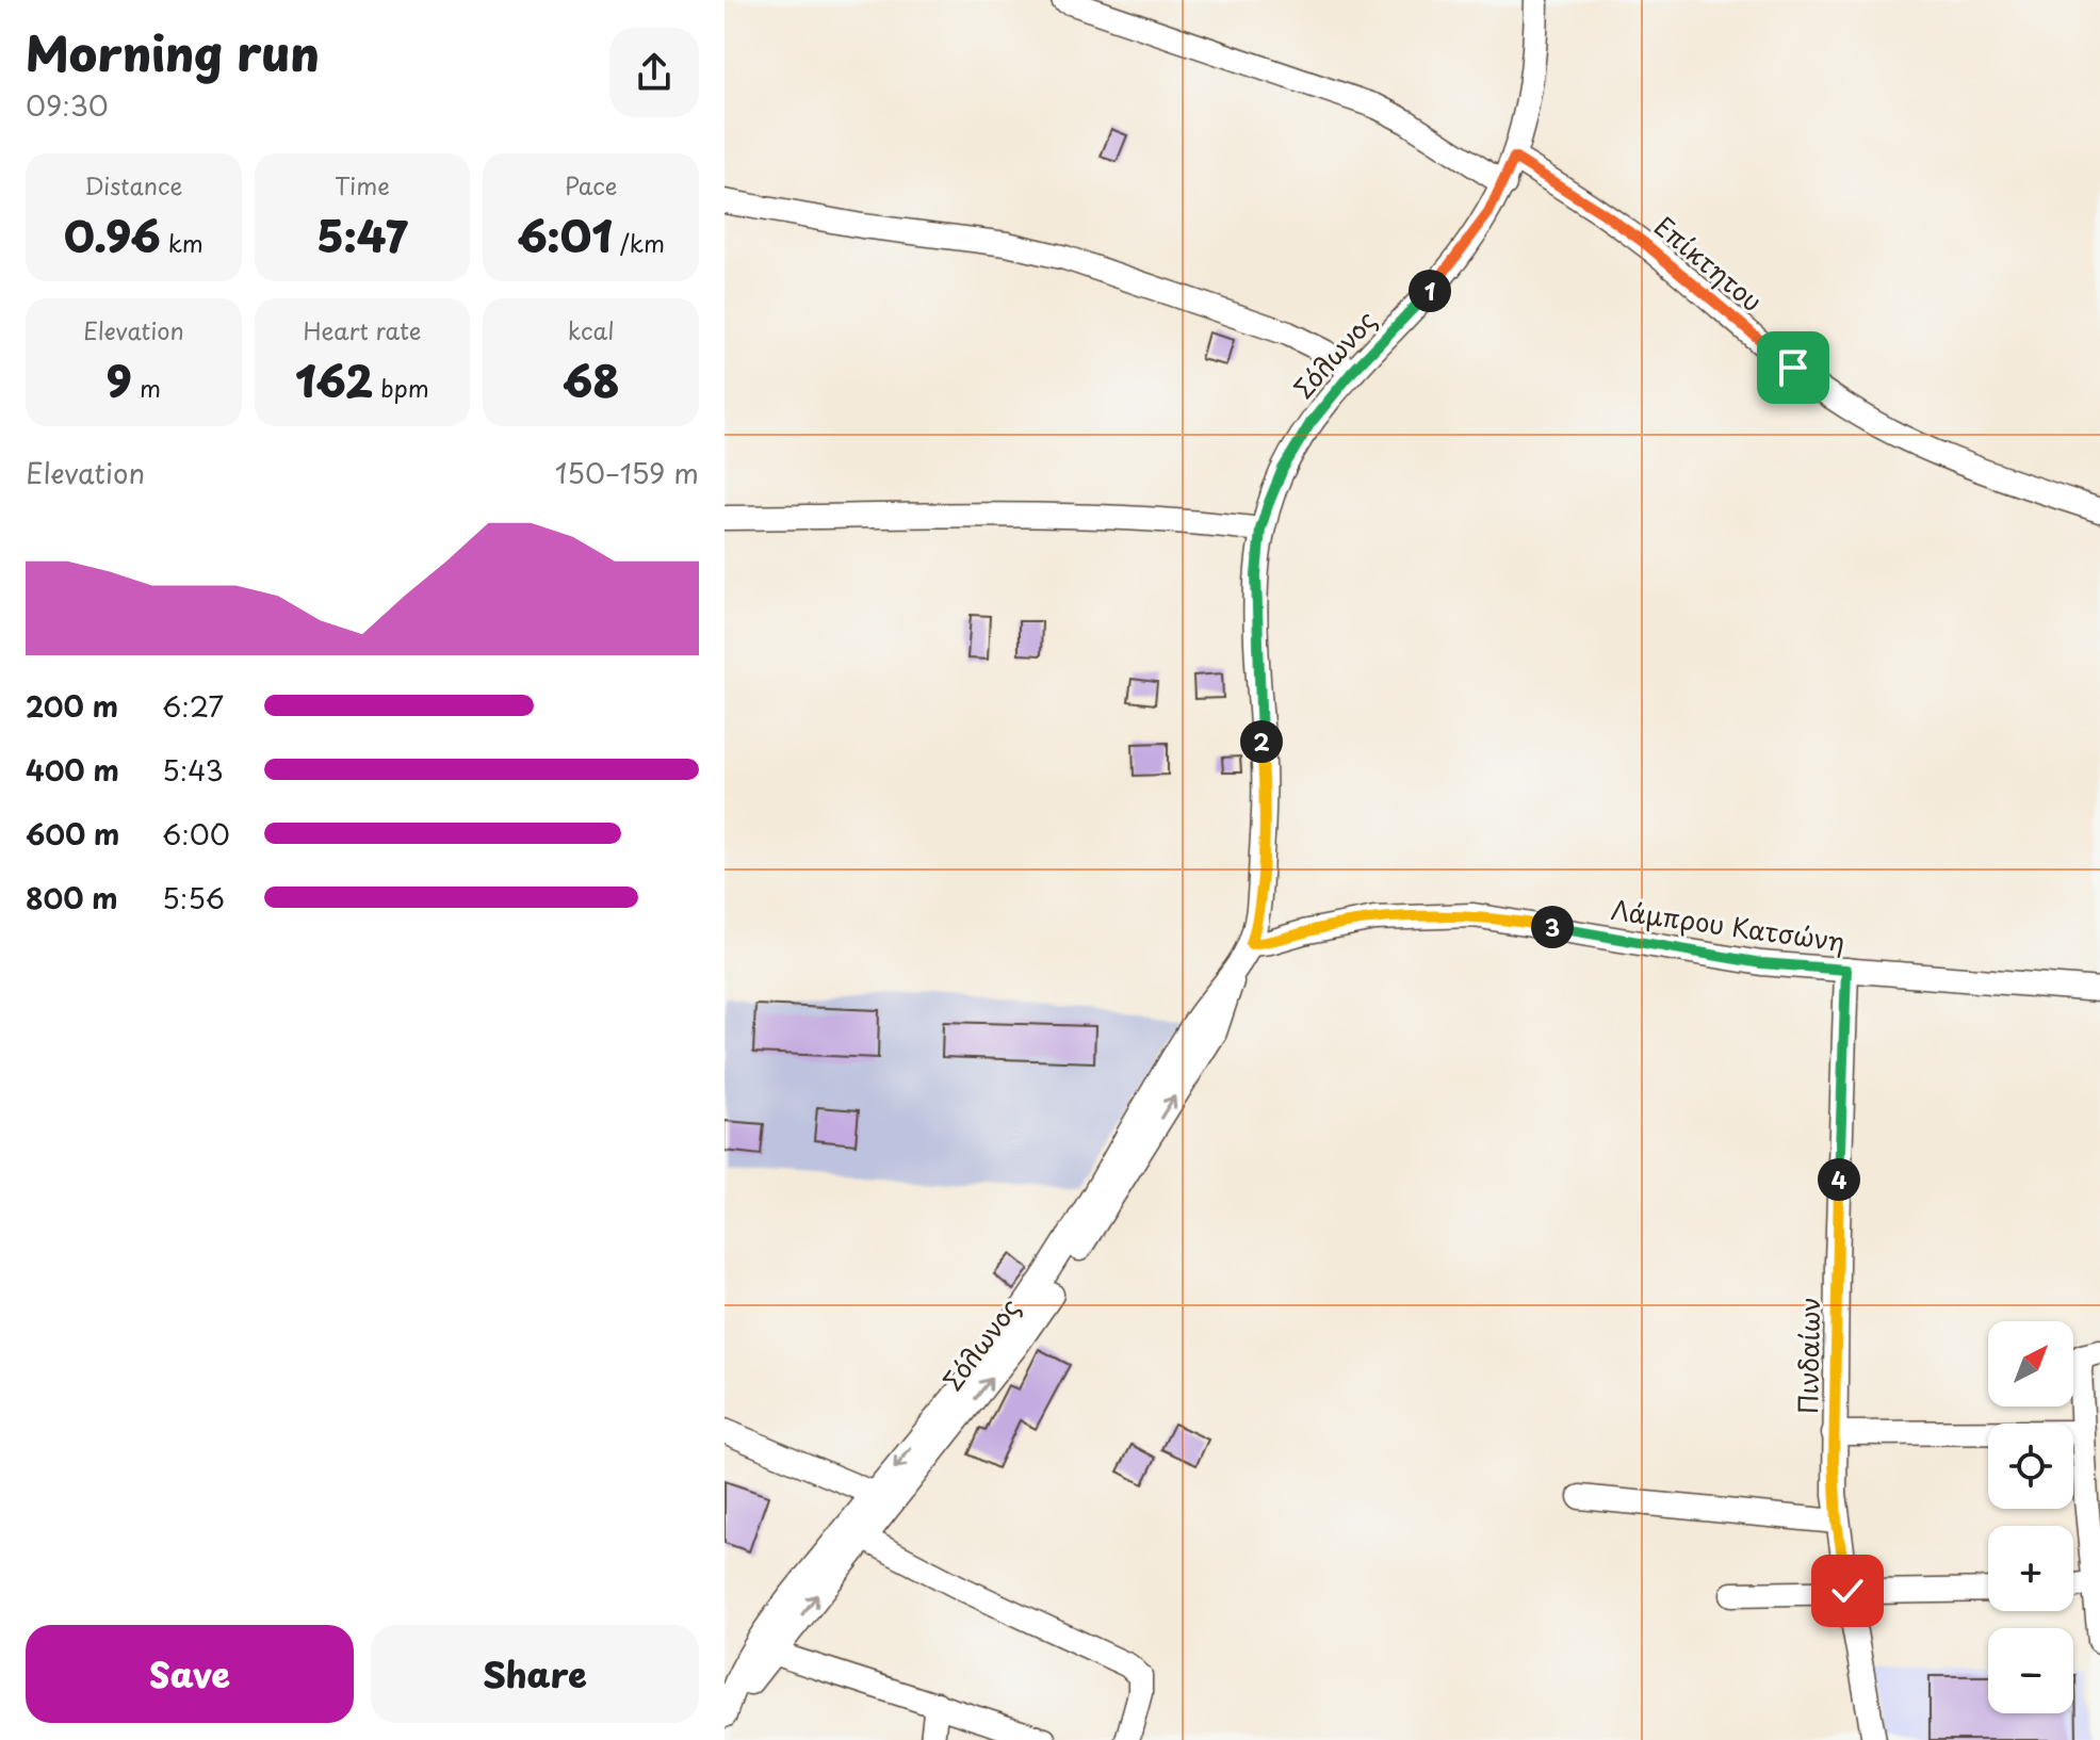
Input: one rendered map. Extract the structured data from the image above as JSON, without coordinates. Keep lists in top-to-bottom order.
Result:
{
  "streets": {
    "street": [
      "Επίκτητου",
      "Σόλωνος",
      "Λάμπρου Κατσώνη",
      "Πινδαίων"
    ]
  },
  "crossings": [
    ["Επίκτητου", "Σόλωνος"],
    ["Σόλωνος", "Λάμπρου Κατσώνη"],
    ["Λάμπρου Κατσώνη", "Πινδαίων"]
  ],
  "north": "top right",
  "page": {
    "heading": ["Morning run", "09:30"],
    "stats": [
      ["Distance", "0.96 km"],
      ["Time", "5:47"],
      ["Pace", "6:01 /km"],
      ["Elevation", "9 m"],
      ["Heart rate", "162 bpm"],
      ["kcal", "68"]
    ],
    "pins": [
      "1",
      "2",
      "3",
      "4"
    ],
    "chart": ["Elevation", "150–159 m"],
    "list": [
      {
        "name": "200 m",
        "note": "6:27"
      },
      {
        "name": "400 m",
        "note": "5:43"
      },
      {
        "name": "600 m",
        "note": "6:00"
      },
      {
        "name": "800 m",
        "note": "5:56"
      }
    ],
    "map_buttons": ["+", "−"],
    "buttons": ["Save", "Share"]
  }
}
